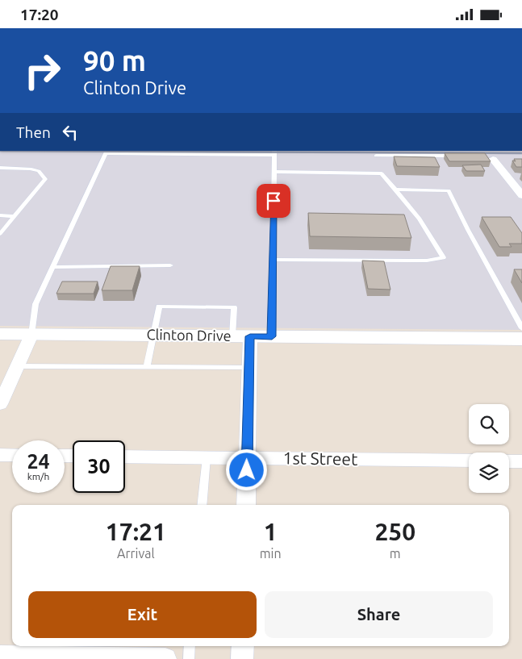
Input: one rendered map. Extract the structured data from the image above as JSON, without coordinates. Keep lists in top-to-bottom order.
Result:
{
  "streets": {
    "main road": ["Clinton Drive"],
    "street": ["1st Street"]
  },
  "page": {
    "status": "17:20",
    "turn": ["90 m", "Clinton Drive"],
    "then": "Then",
    "speed": "24 km/h",
    "limit": "30",
    "eta": [
      "17:21",
      "Arrival",
      "1",
      "min",
      "250",
      "m"
    ],
    "buttons": ["Exit", "Share"]
  }
}
